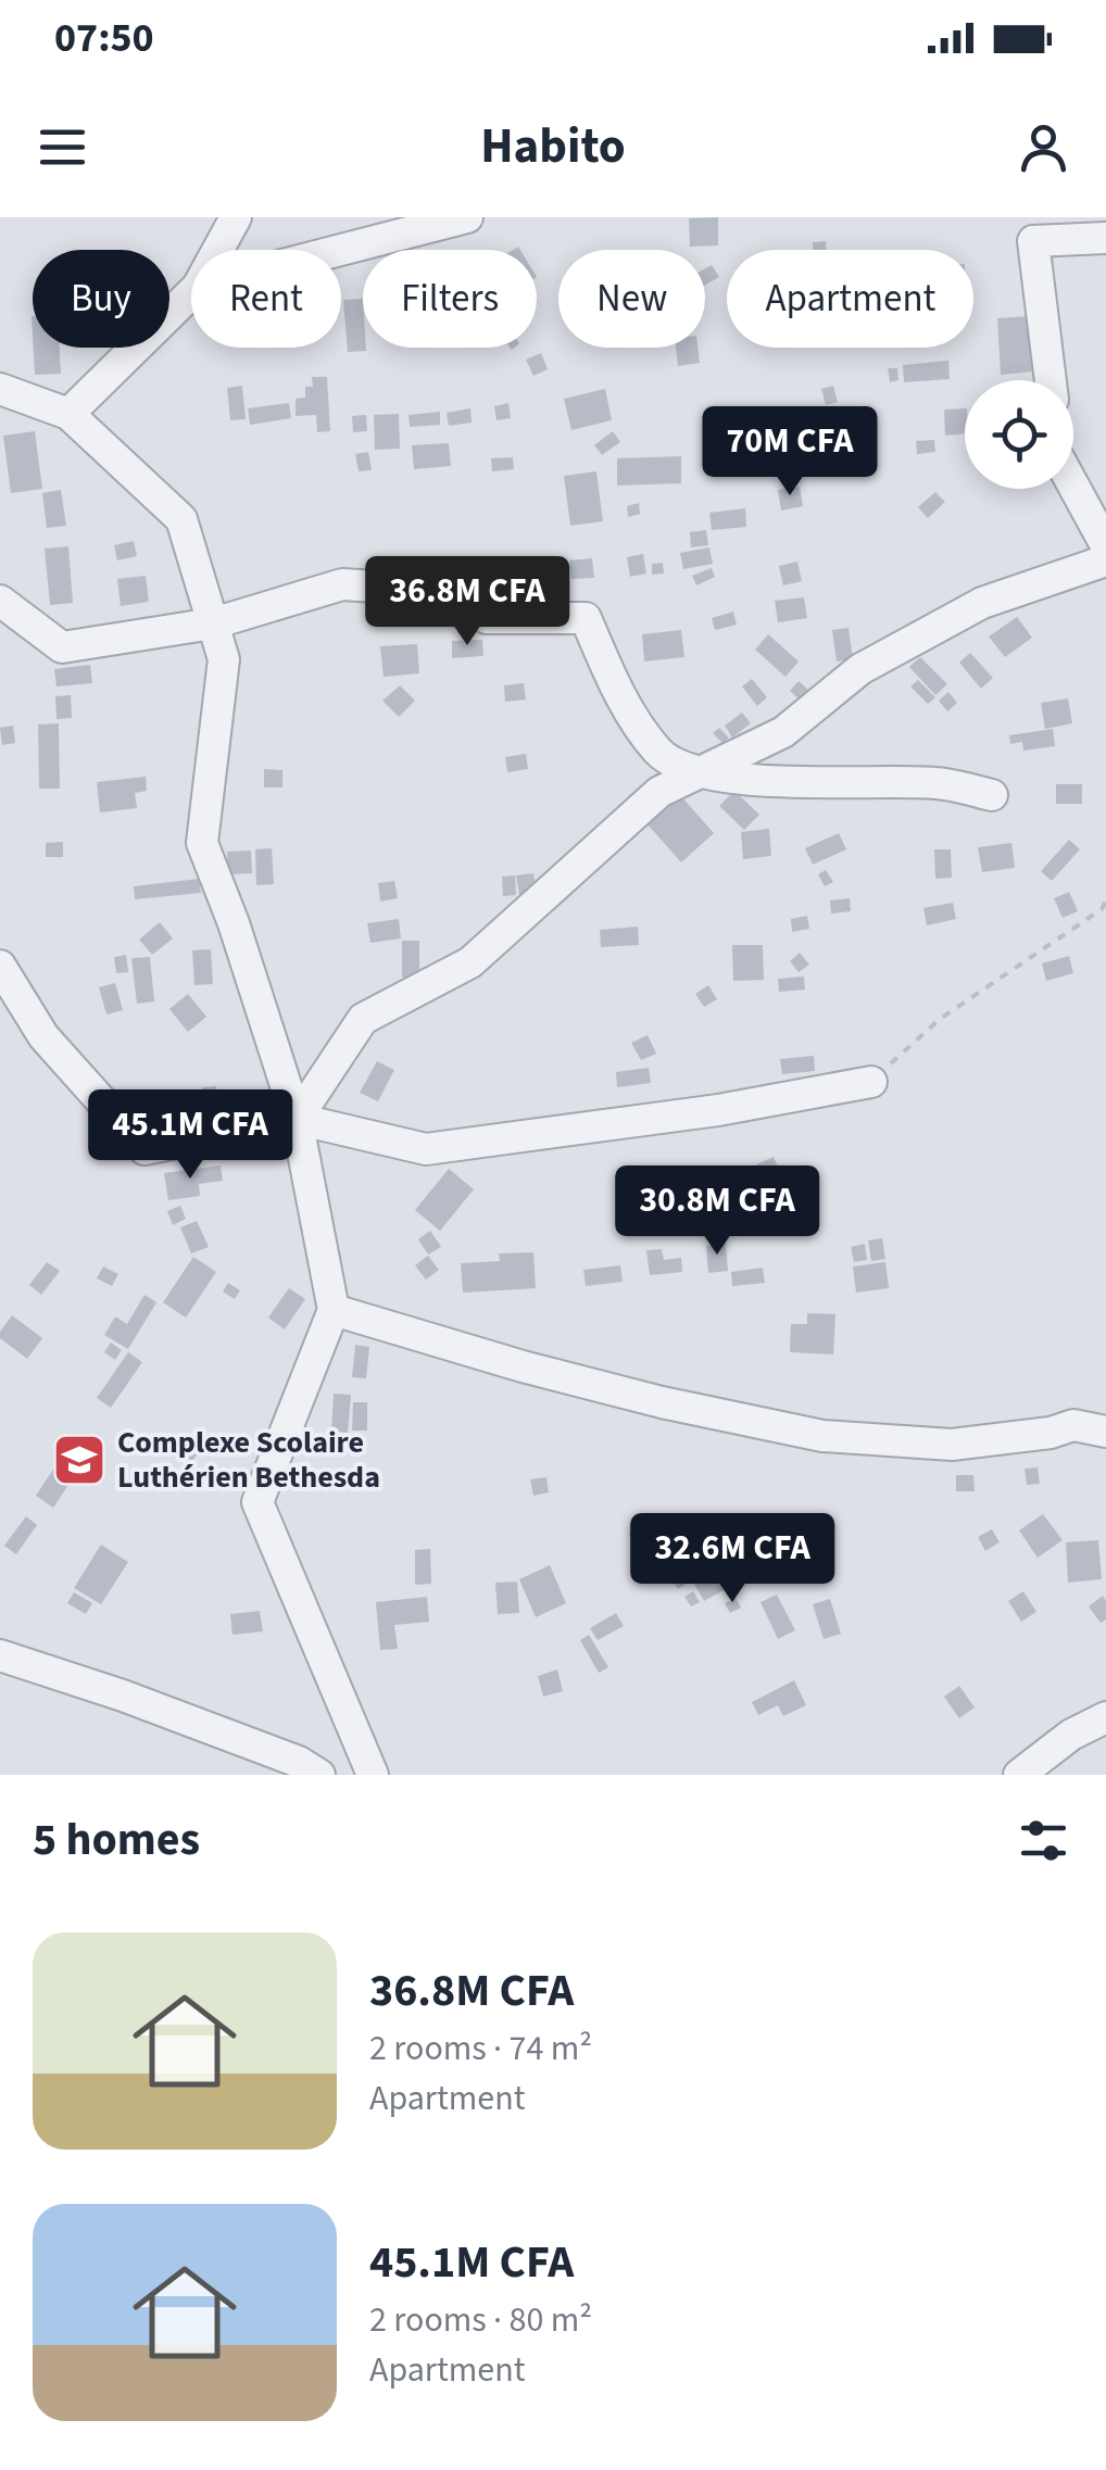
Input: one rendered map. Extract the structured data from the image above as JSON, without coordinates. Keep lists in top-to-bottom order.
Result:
{
  "places": {
    "school or university": ["Complexe Scolaire Luthérien Bethesda"]
  },
  "page": {
    "status": "07:50",
    "header": "Habito",
    "chip": [
      "Buy",
      "Rent",
      "Filters",
      "New",
      "Apartment"
    ],
    "price": [
      "70M CFA",
      "36.8M CFA",
      "45.1M CFA",
      "30.8M CFA",
      "32.6M CFA"
    ],
    "heading": "5 homes",
    "list": [
      {
        "name": "36.8M CFA",
        "note": "2 rooms · 74 m² · Apartment"
      },
      {
        "name": "45.1M CFA",
        "note": "2 rooms · 80 m² · Apartment"
      }
    ]
  }
}
